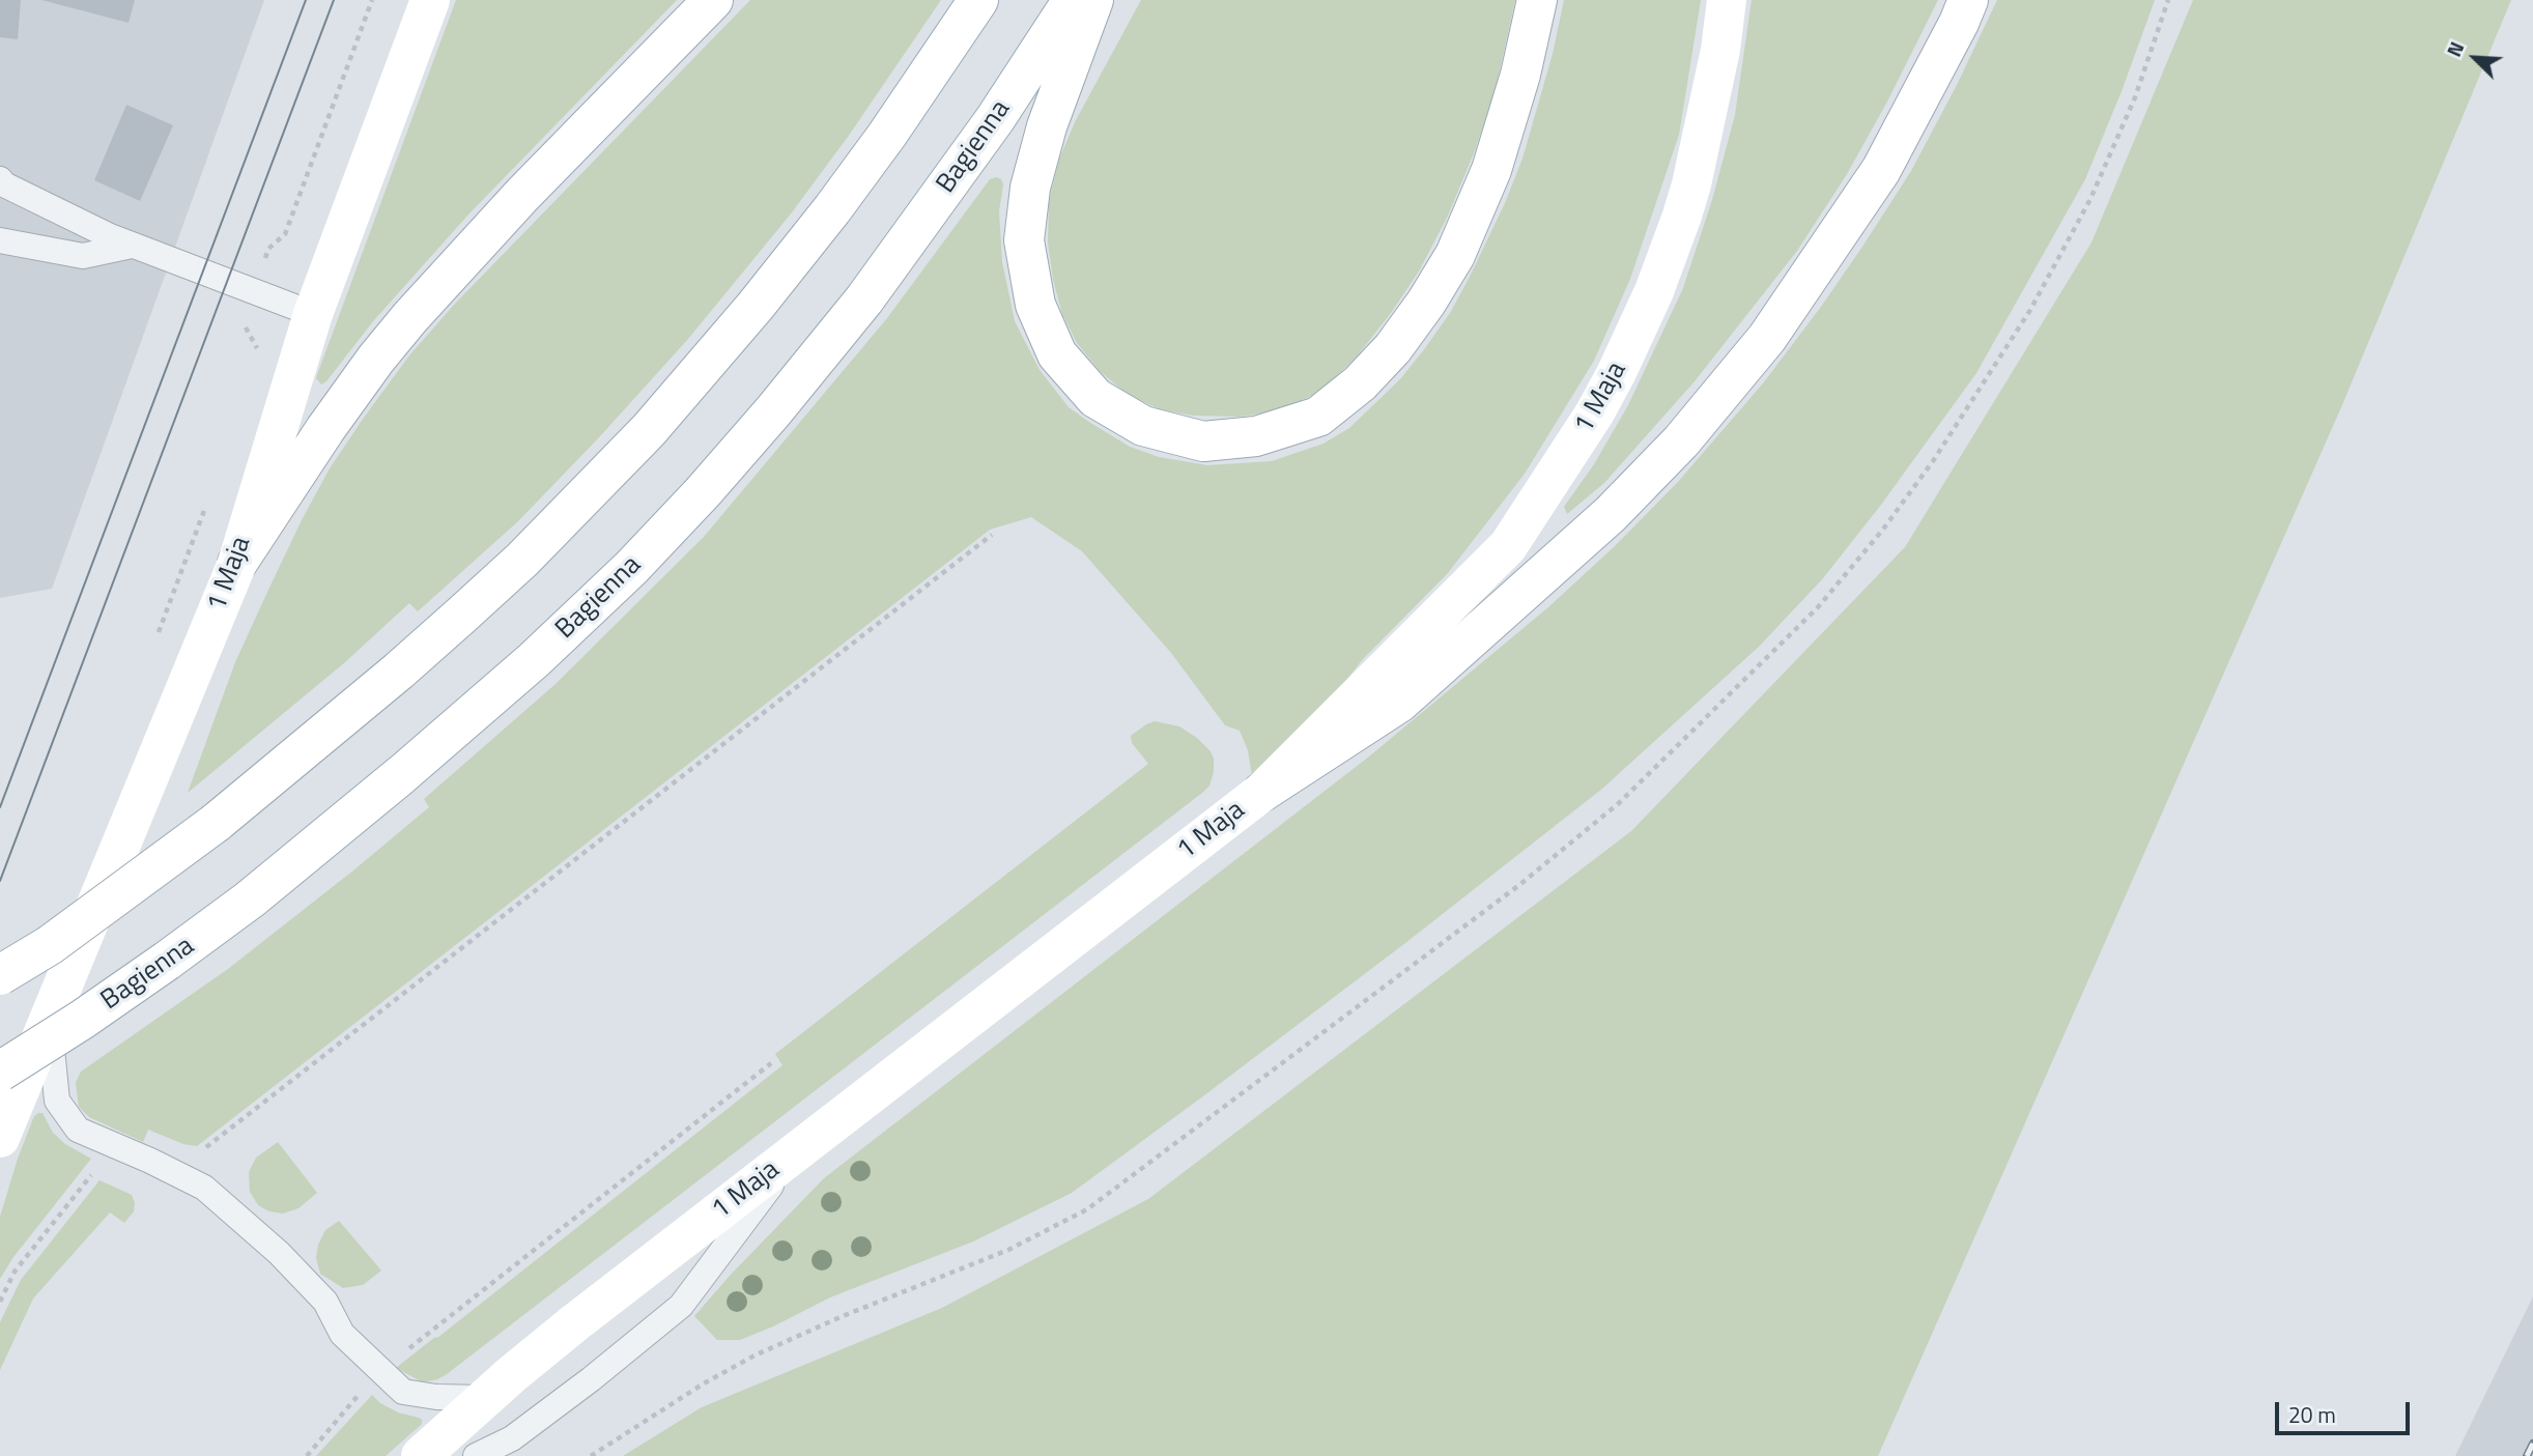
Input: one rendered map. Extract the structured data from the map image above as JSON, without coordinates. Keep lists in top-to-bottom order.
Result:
{
  "streets": {
    "main road": ["Bagienna", "1 Maja"]
  },
  "scale_bar": "20 m",
  "north": "top left"
}
